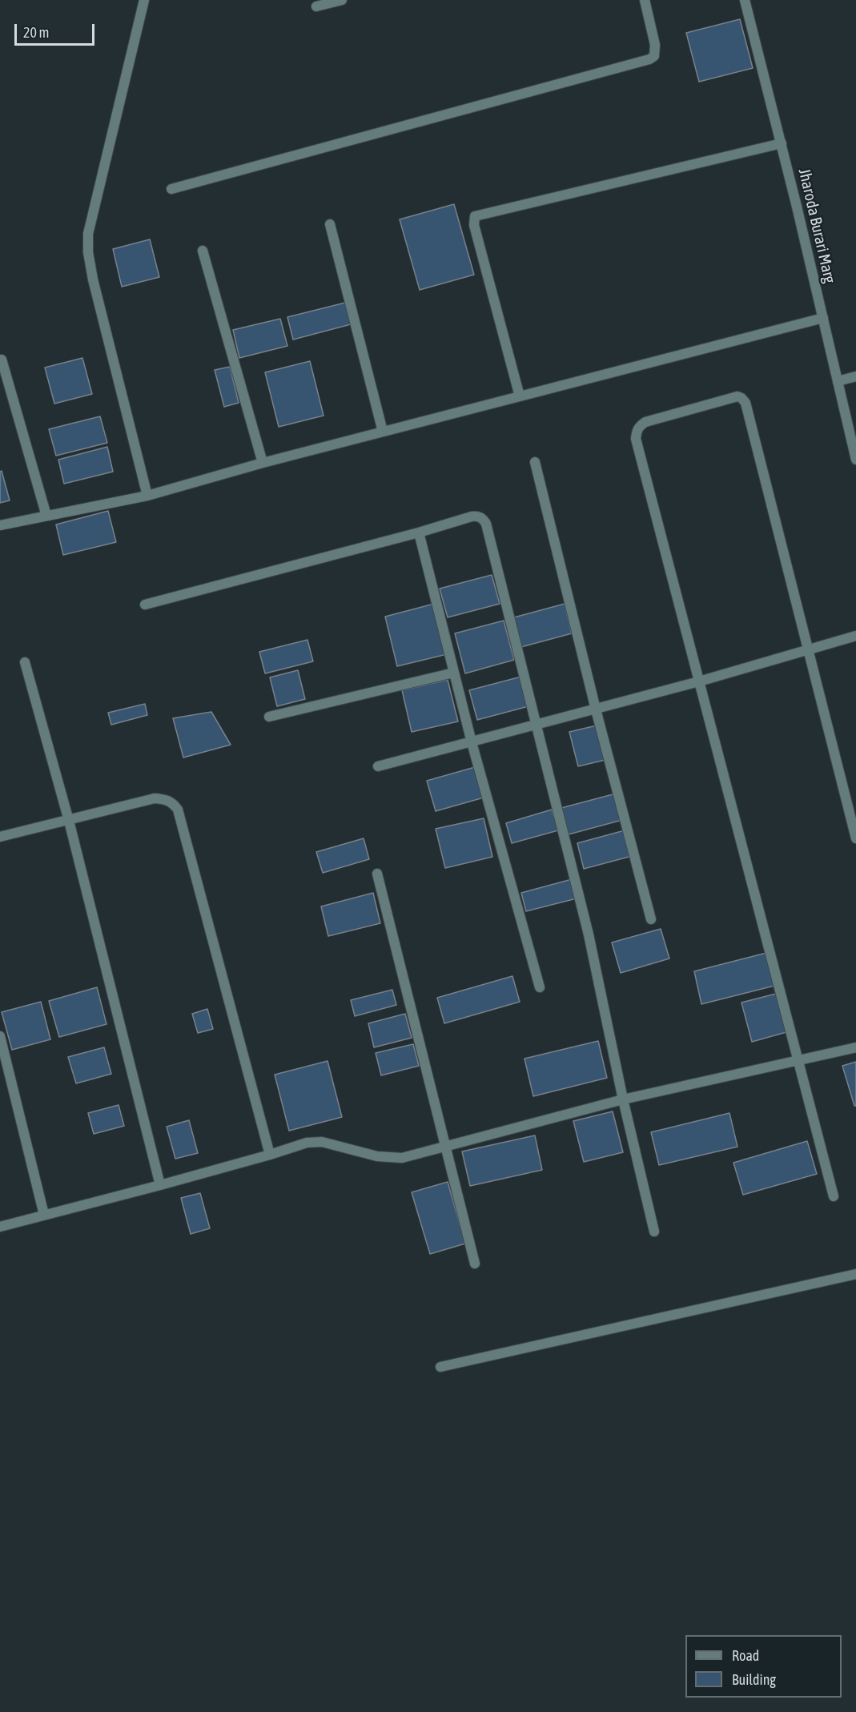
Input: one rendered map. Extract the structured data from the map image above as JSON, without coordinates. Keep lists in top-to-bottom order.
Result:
{
  "streets": {
    "street": ["Jharoda Burari Marg"]
  },
  "legend": ["Road", "Building"],
  "scale_bar": "20 m"
}
